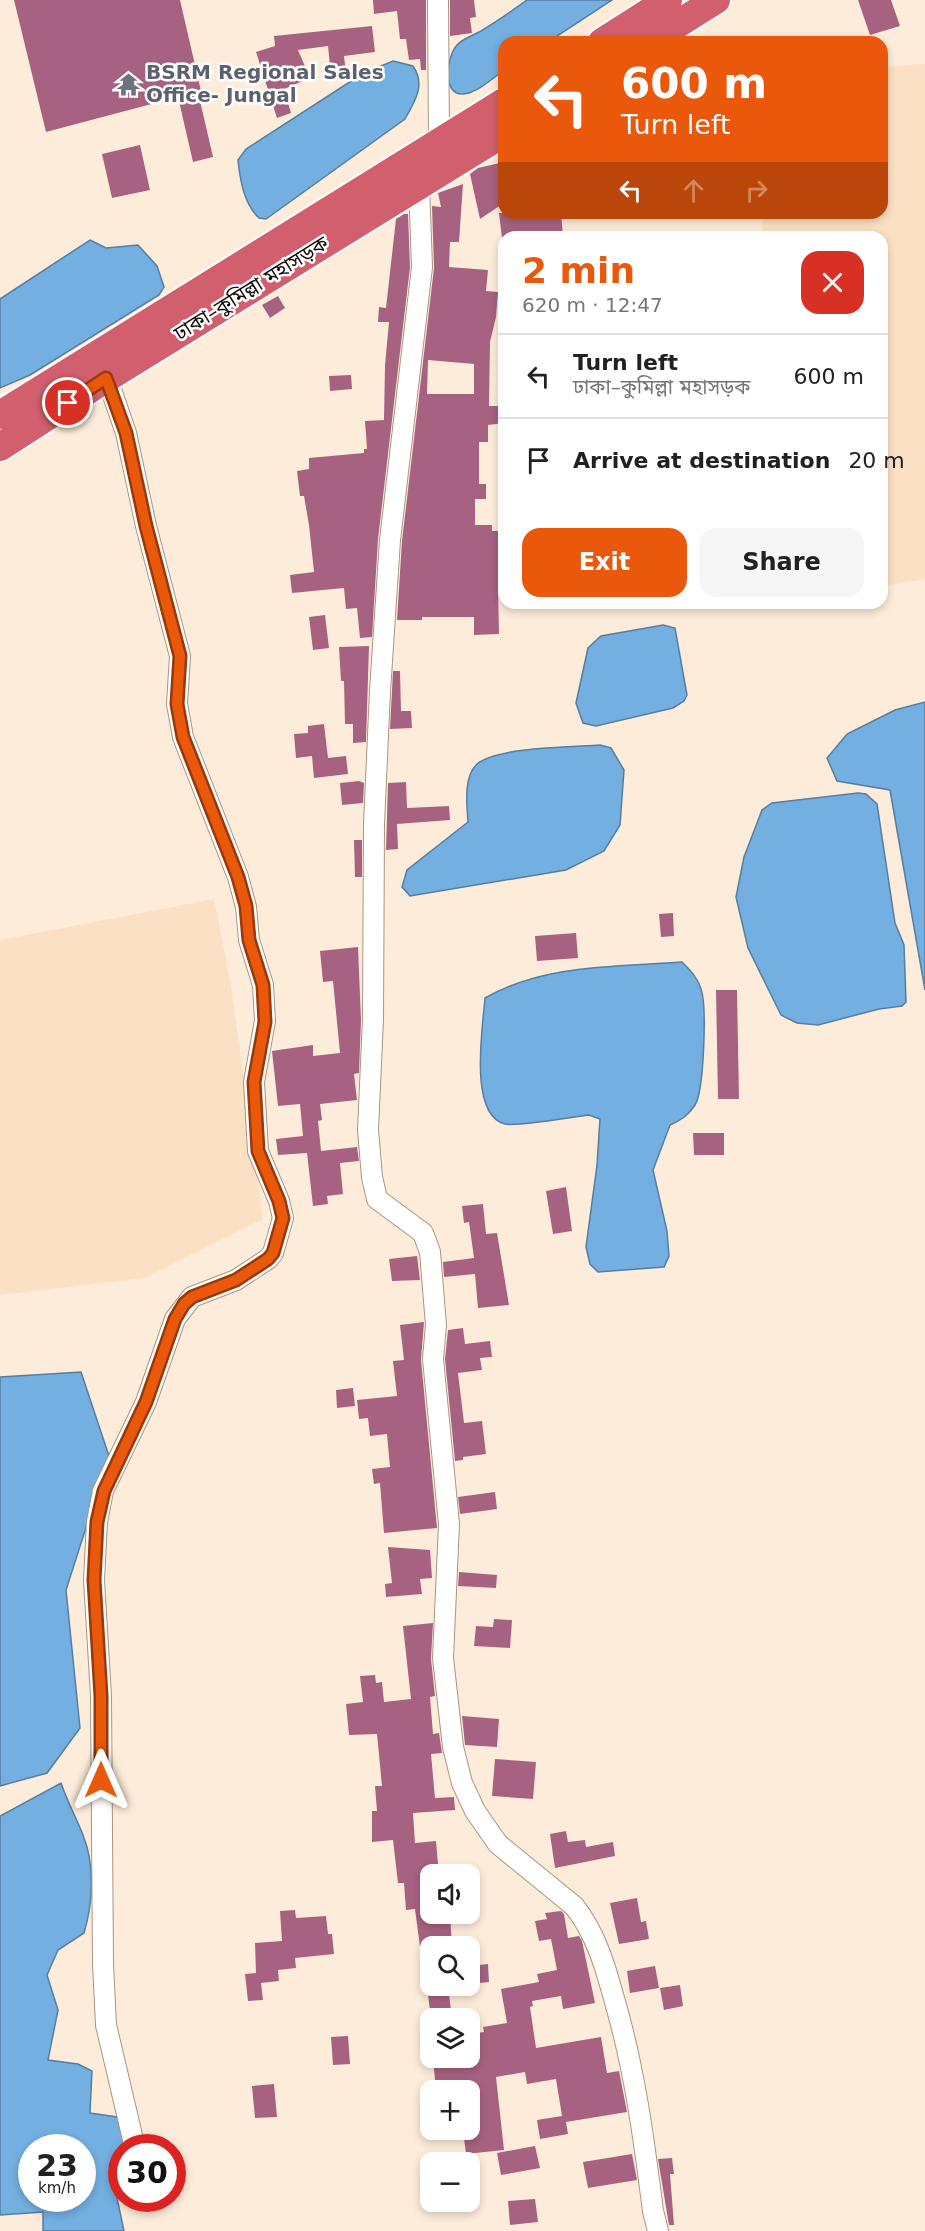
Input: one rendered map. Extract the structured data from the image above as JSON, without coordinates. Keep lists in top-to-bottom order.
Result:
{
  "streets": {
    "highway": ["ঢাকা–কুমিল্লা মহাসড়ক"]
  },
  "places": {
    "temple": ["BSRM Regional Sales Office- Jungal"]
  },
  "page": {
    "turn": ["600 m", "Turn left"],
    "heading": ["2 min", "620 m · 12:47"],
    "list": [
      {
        "name": "Turn left",
        "note": "ঢাকা–কুমিল্লা মহাসড়ক",
        "value": "600 m"
      },
      {
        "name": "Arrive at destination",
        "value": "20 m"
      }
    ],
    "buttons": ["Exit", "Share"],
    "map_buttons": ["+", "−"],
    "speed": "23 km/h",
    "limit": "30"
  }
}
